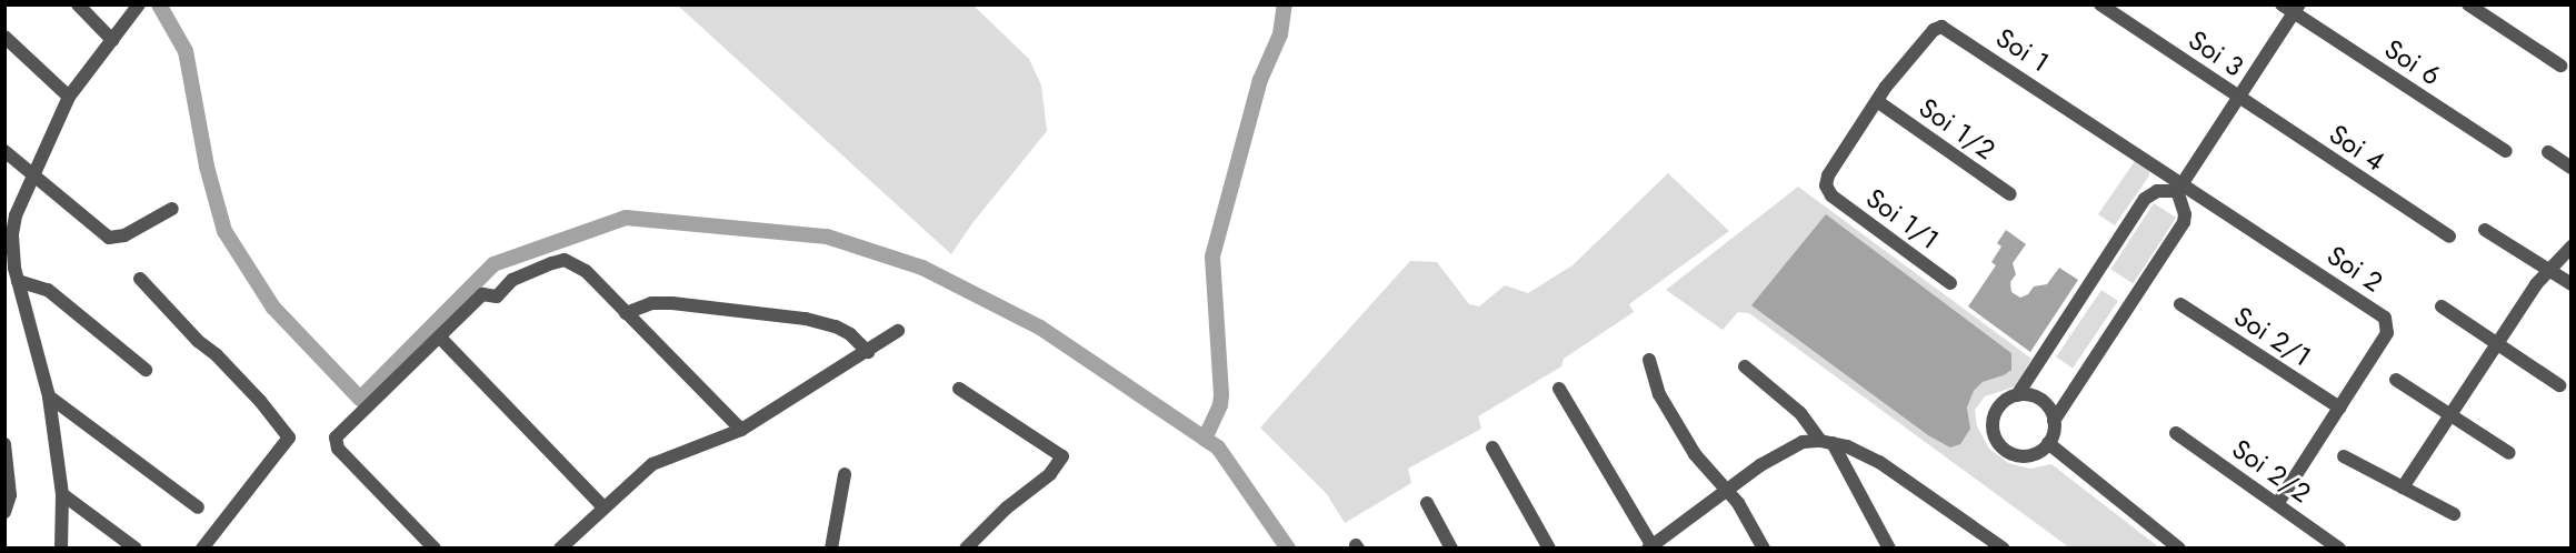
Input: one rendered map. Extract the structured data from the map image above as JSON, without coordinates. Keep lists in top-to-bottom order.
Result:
{
  "streets": {
    "street": [
      "Soi 1",
      "Soi 3",
      "Soi 6",
      "Soi 1/2",
      "Soi 4",
      "Soi 1/1",
      "Soi 2",
      "Soi 2/1",
      "Soi 2/2"
    ]
  },
  "crossings": [
    ["Soi 1", "Soi 1/2"],
    ["Soi 1", "Soi 1/1"],
    ["Soi 1", "Soi 2"],
    ["Soi 3", "Soi 4"],
    ["Soi 2", "Soi 2/1"],
    ["Soi 2", "Soi 2/2"]
  ]
}
